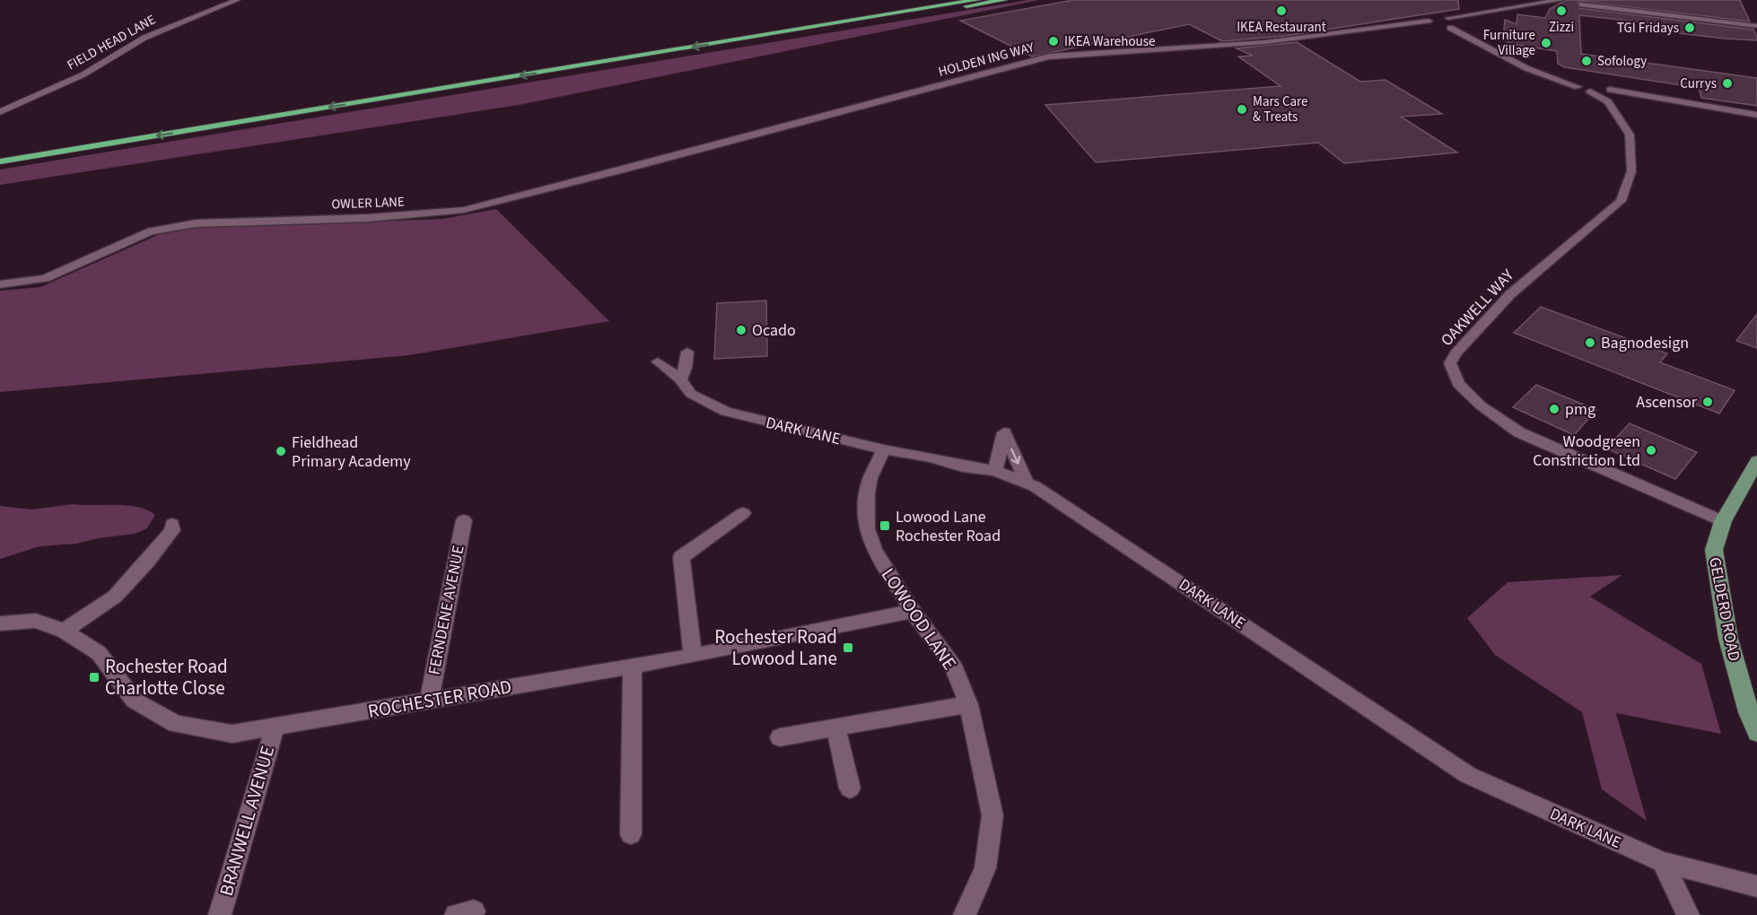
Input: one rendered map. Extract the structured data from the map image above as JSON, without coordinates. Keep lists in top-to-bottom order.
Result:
{
  "streets": {
    "main road": ["FIELD HEAD LANE", "GELDERD ROAD"],
    "street": [
      "HOLDEN ING WAY",
      "OWLER LANE",
      "OAKWELL WAY",
      "DARK LANE",
      "FERNDENE AVENUE",
      "LOWOOD LANE",
      "ROCHESTER ROAD",
      "BRANWELL AVENUE"
    ]
  },
  "crossings": [
    ["HOLDEN ING WAY", "OWLER LANE"],
    ["OAKWELL WAY", "GELDERD ROAD"],
    ["DARK LANE", "LOWOOD LANE"],
    ["FERNDENE AVENUE", "ROCHESTER ROAD"],
    ["LOWOOD LANE", "ROCHESTER ROAD"],
    ["ROCHESTER ROAD", "BRANWELL AVENUE"]
  ],
  "places": {
    "other": [
      "IKEA Restaurant",
      "Zizzi",
      "TGI Fridays",
      "IKEA Warehouse",
      "Furniture Village",
      "Sofology",
      "Currys",
      "Mars Care & Treats",
      "Ocado",
      "Bagnodesign",
      "Ascensor",
      "pmg",
      "Woodgreen Constriction Ltd",
      "Fieldhead Primary Academy"
    ],
    "transit": ["Lowood Lane Rochester Road", "Rochester Road Lowood Lane", "Rochester Road Charlotte Close"]
  }
}
